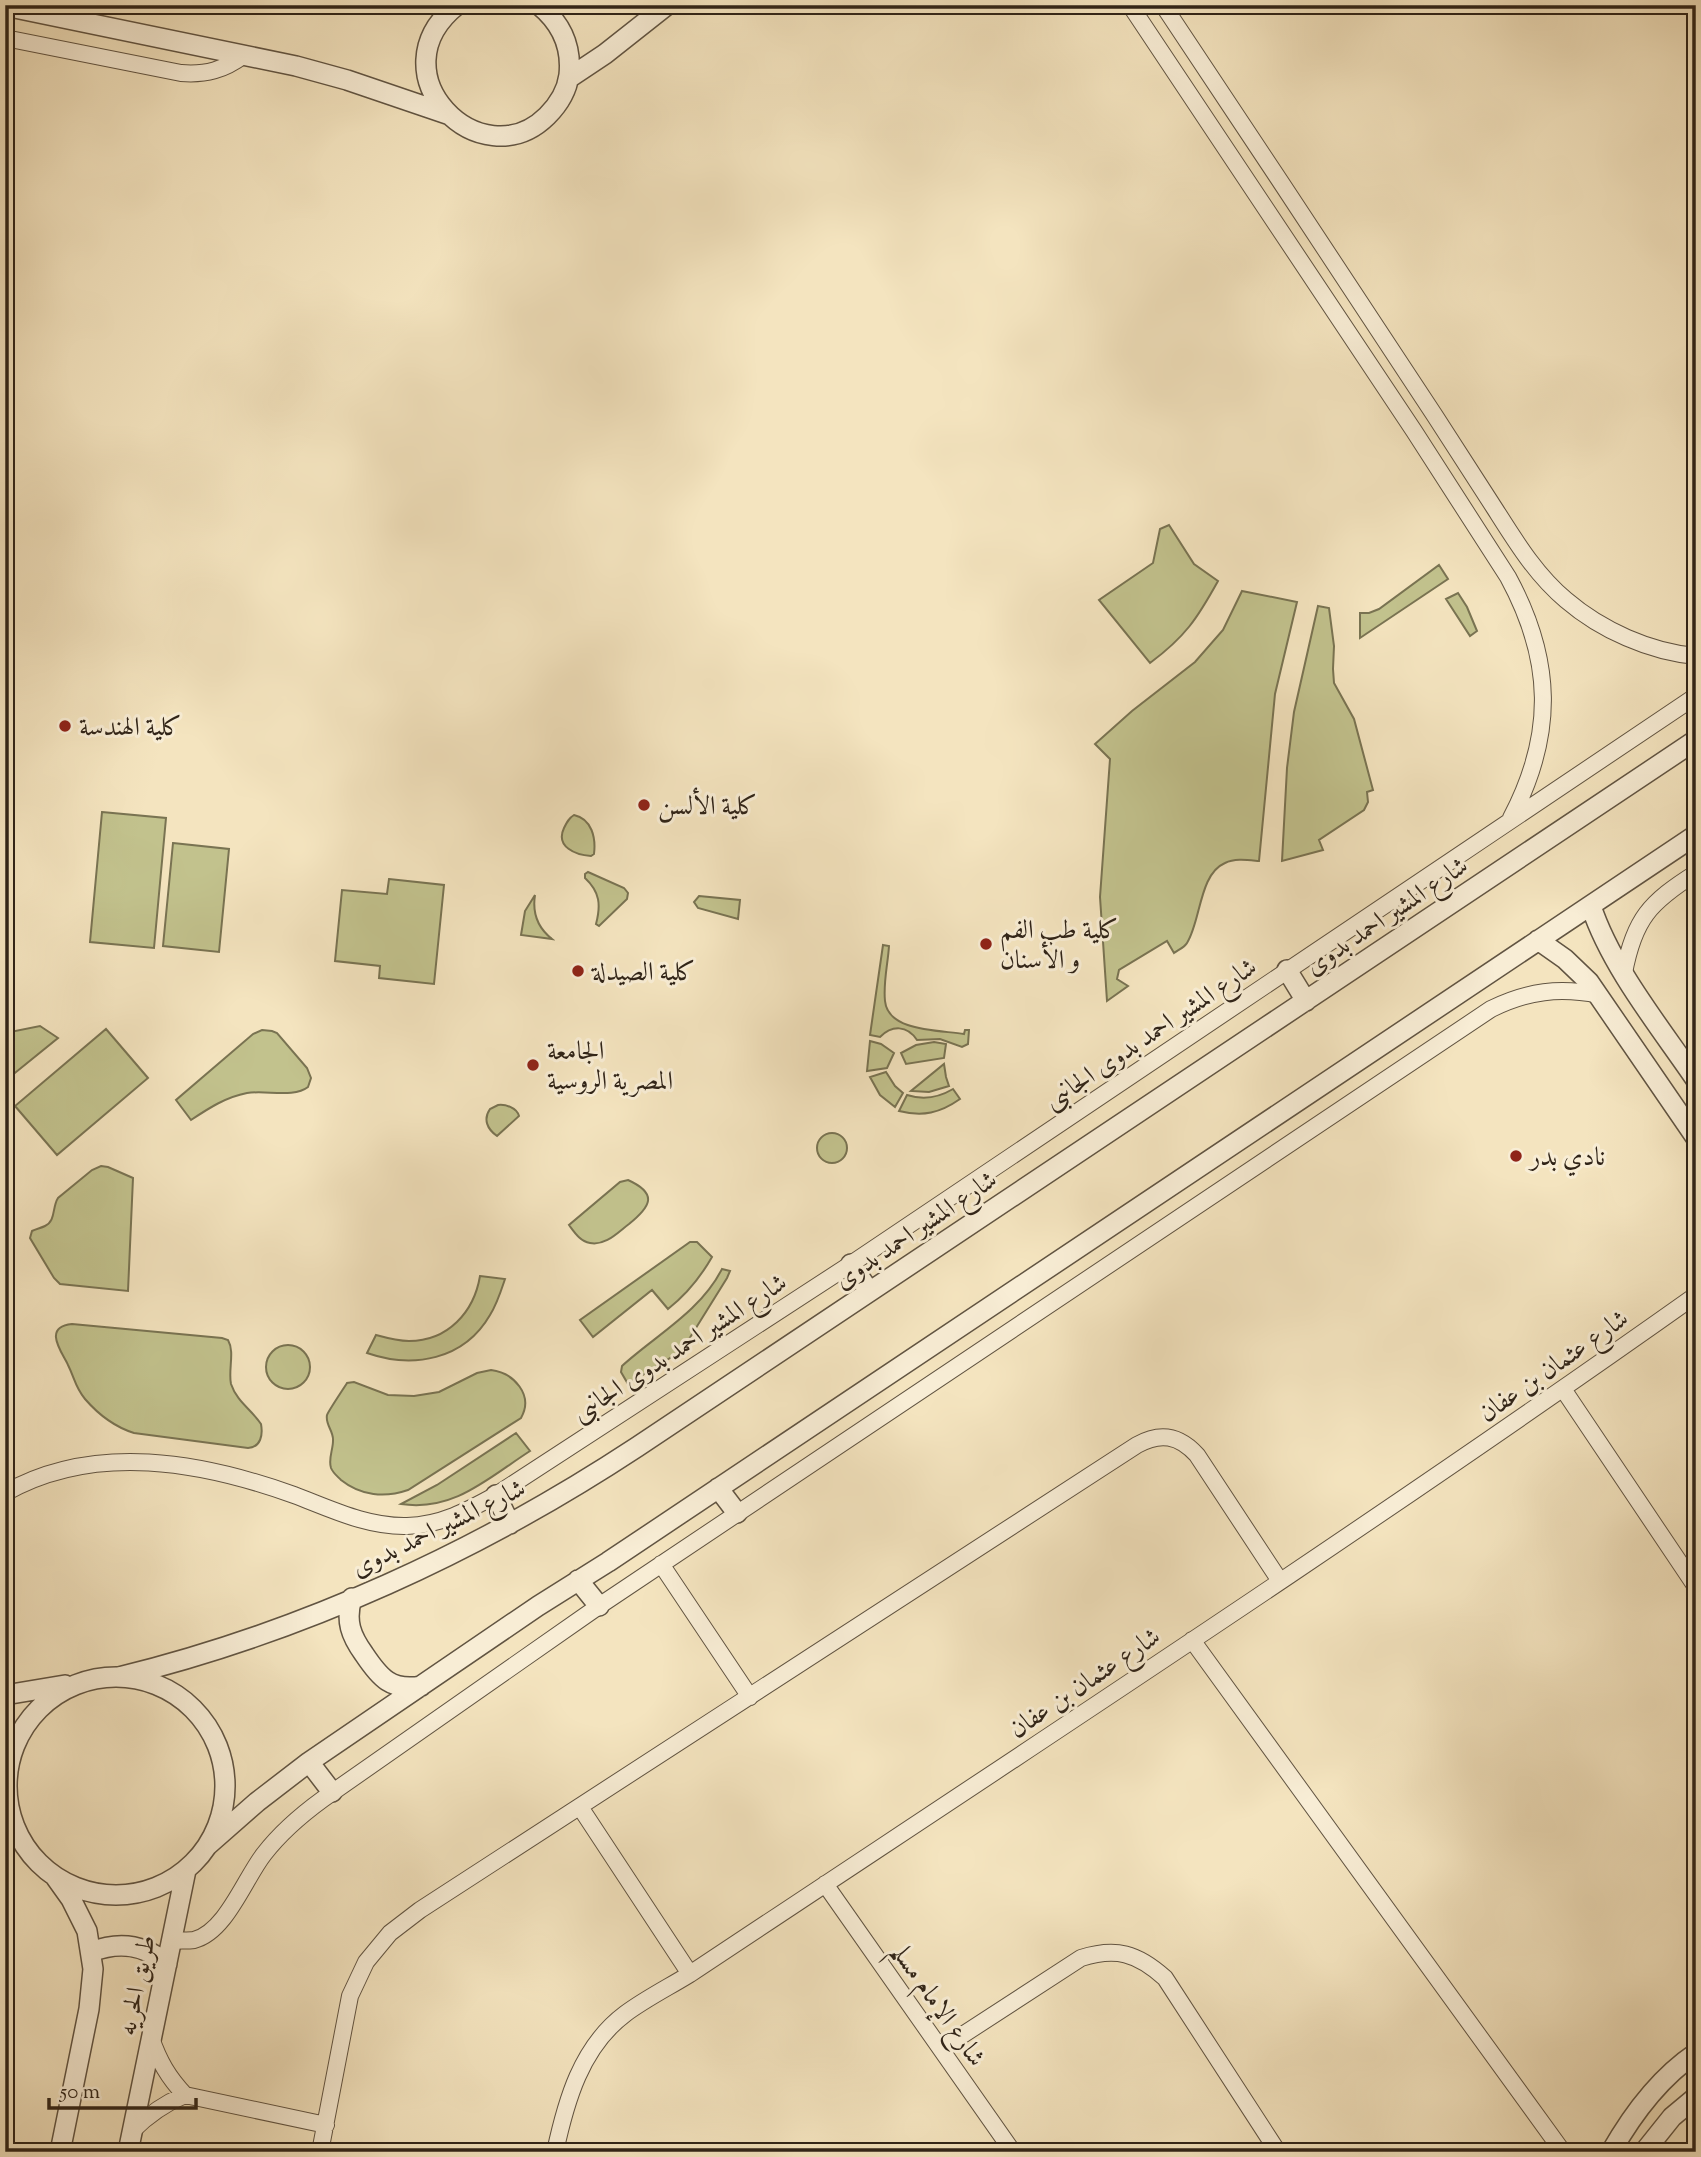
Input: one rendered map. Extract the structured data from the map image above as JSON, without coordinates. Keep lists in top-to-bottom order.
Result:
{
  "streets": {
    "street": [
      "شارع المشير احمد بدوى",
      "شارع المشير احمد بدوى الجانبى",
      "شارع عثمان بن عفان",
      "طريق الحريه",
      "شارع الإمام مسلم"
    ]
  },
  "crossings": [
    ["شارع المشير احمد بدوى", "طريق الحريه"],
    ["شارع عثمان بن عفان", "شارع الإمام مسلم"]
  ],
  "places": [
    "كلية الهندسة",
    "كلية الألسن",
    "كلية طب الفم و الأسنان",
    "كلية الصيدلة",
    "الجامعة المصرية الروسية",
    "نادي بدر"
  ],
  "scale_bar": "50 m"
}
